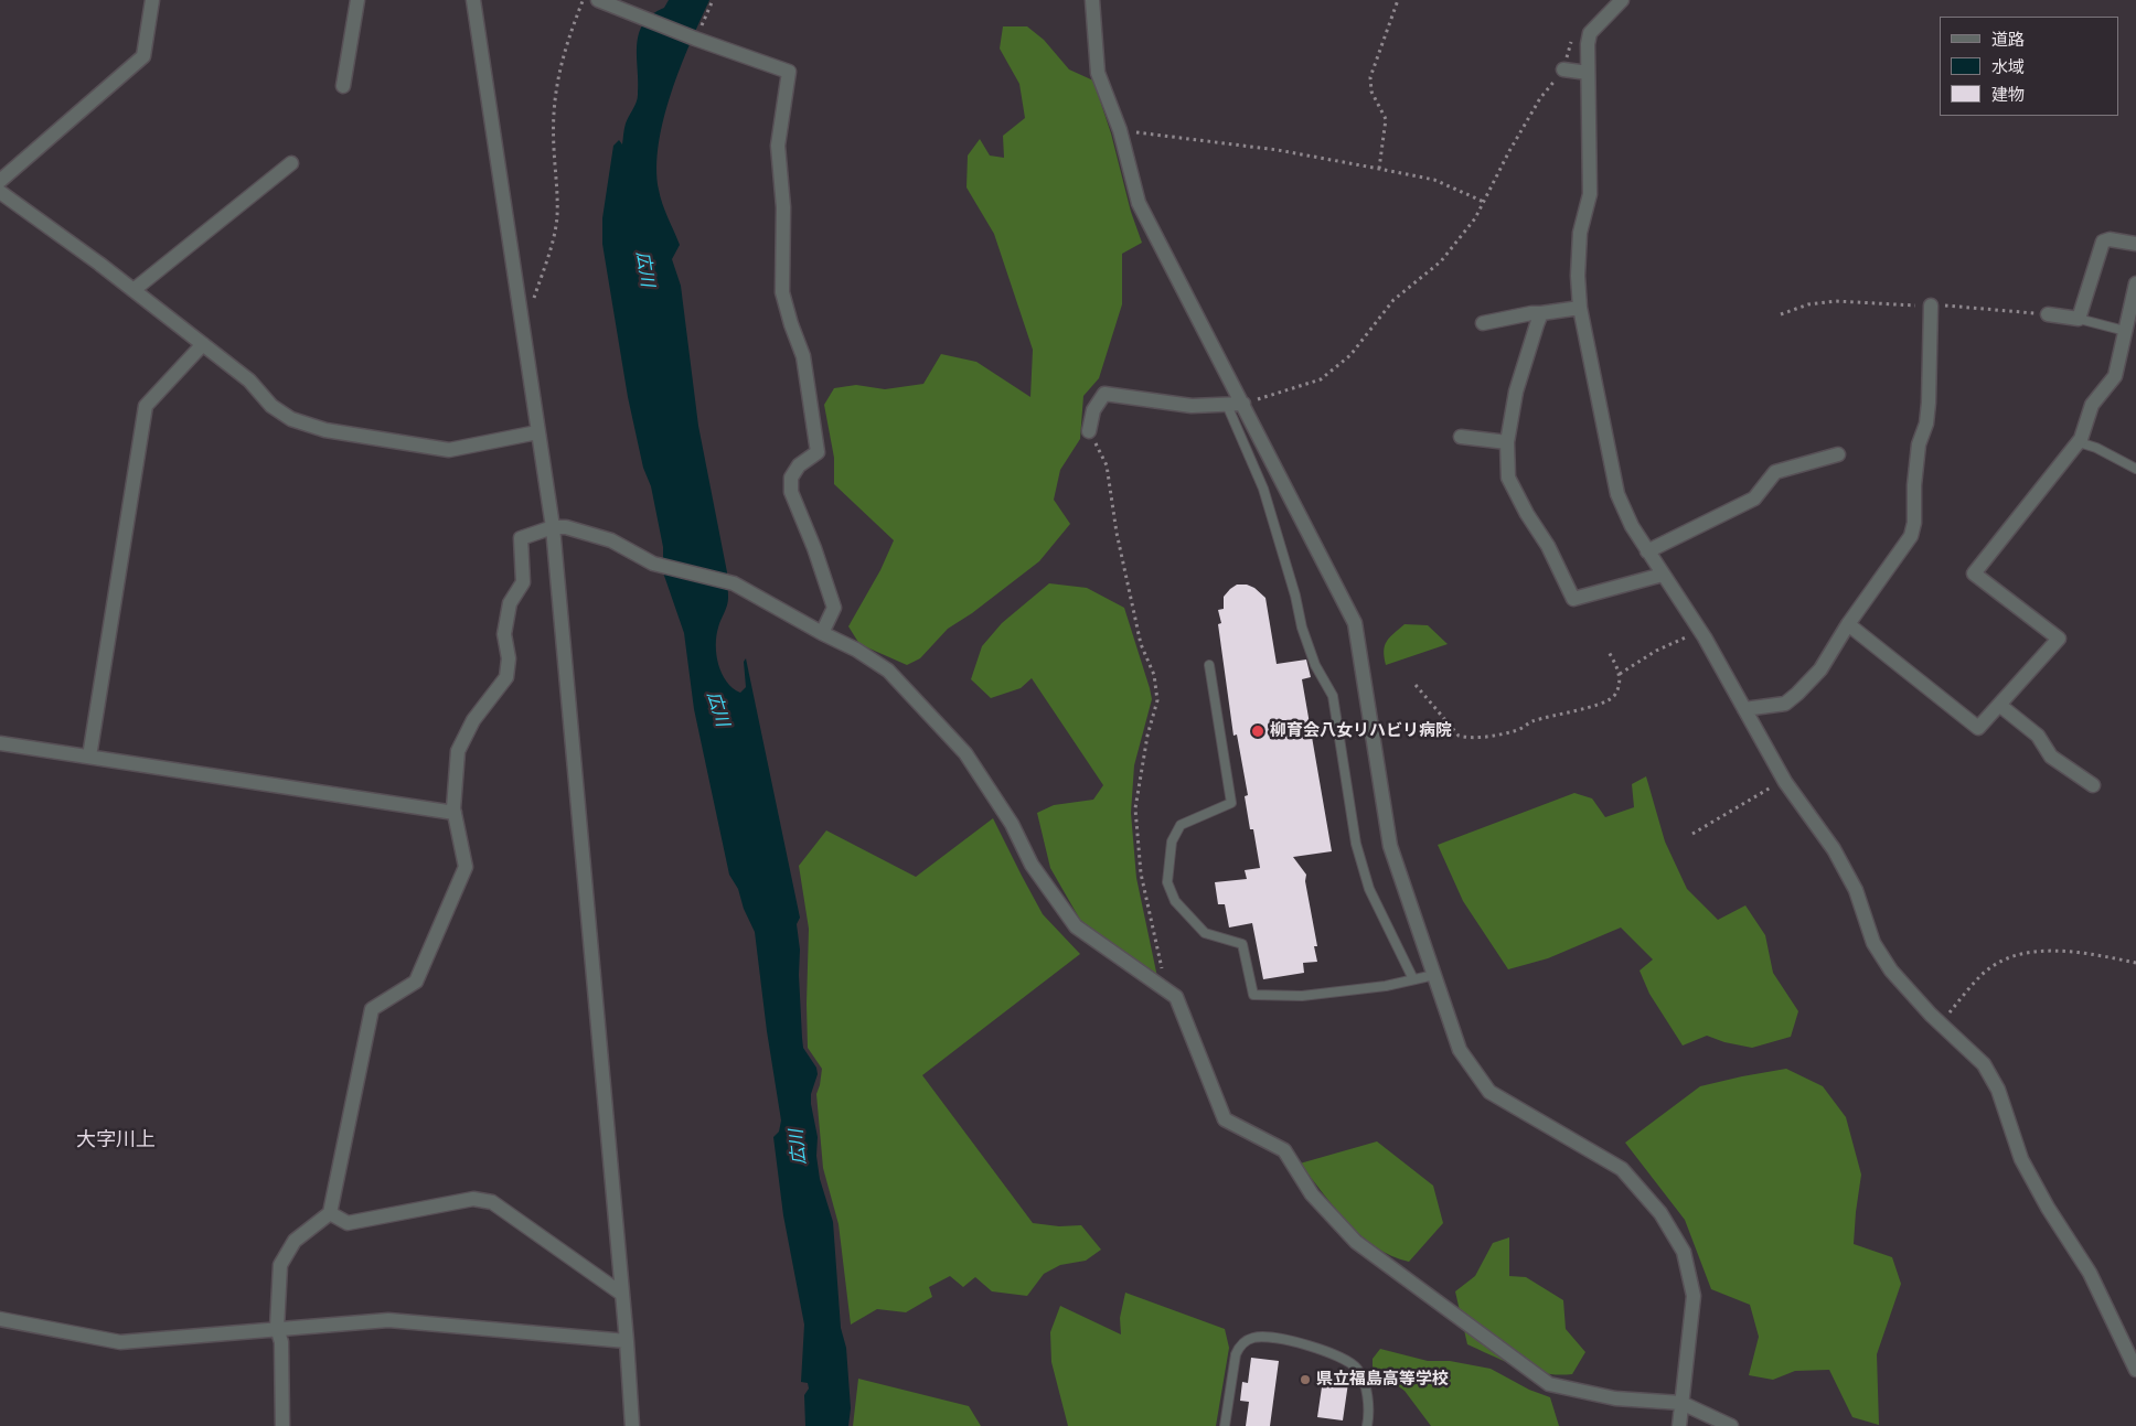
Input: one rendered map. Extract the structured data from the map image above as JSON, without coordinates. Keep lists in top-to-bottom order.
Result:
{
  "districts": ["大字川上"],
  "water": ["広川"],
  "places": ["柳育会八女リハビリ病院", "県立福島高等学校"],
  "legend": ["道路", "水域", "建物"]
}
